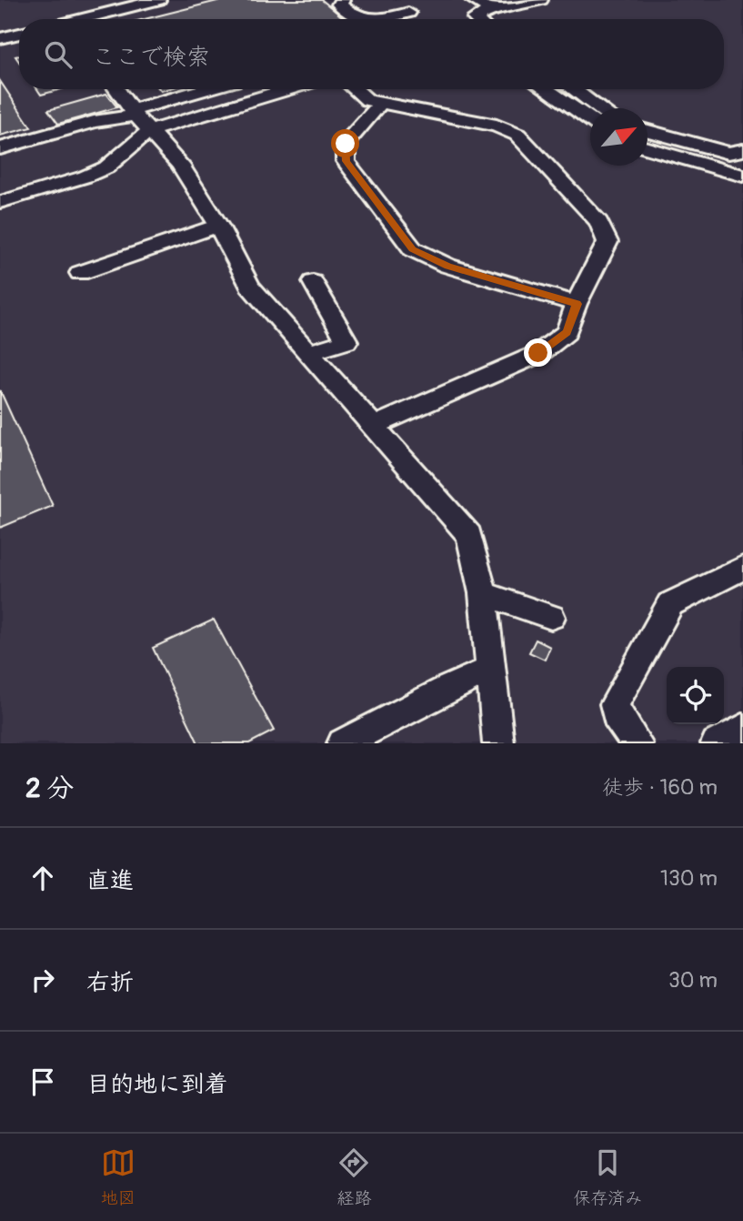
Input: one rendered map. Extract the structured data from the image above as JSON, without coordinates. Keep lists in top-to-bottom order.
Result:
{
  "north": "top right",
  "page": {
    "search": "ここで検索",
    "heading": ["2 分", "徒歩 · 160 m"],
    "list": [
      ["直進", "130 m"],
      ["右折", "30 m"],
      "目的地に到着"
    ],
    "nav": ["地図", "経路", "保存済み"]
  }
}
